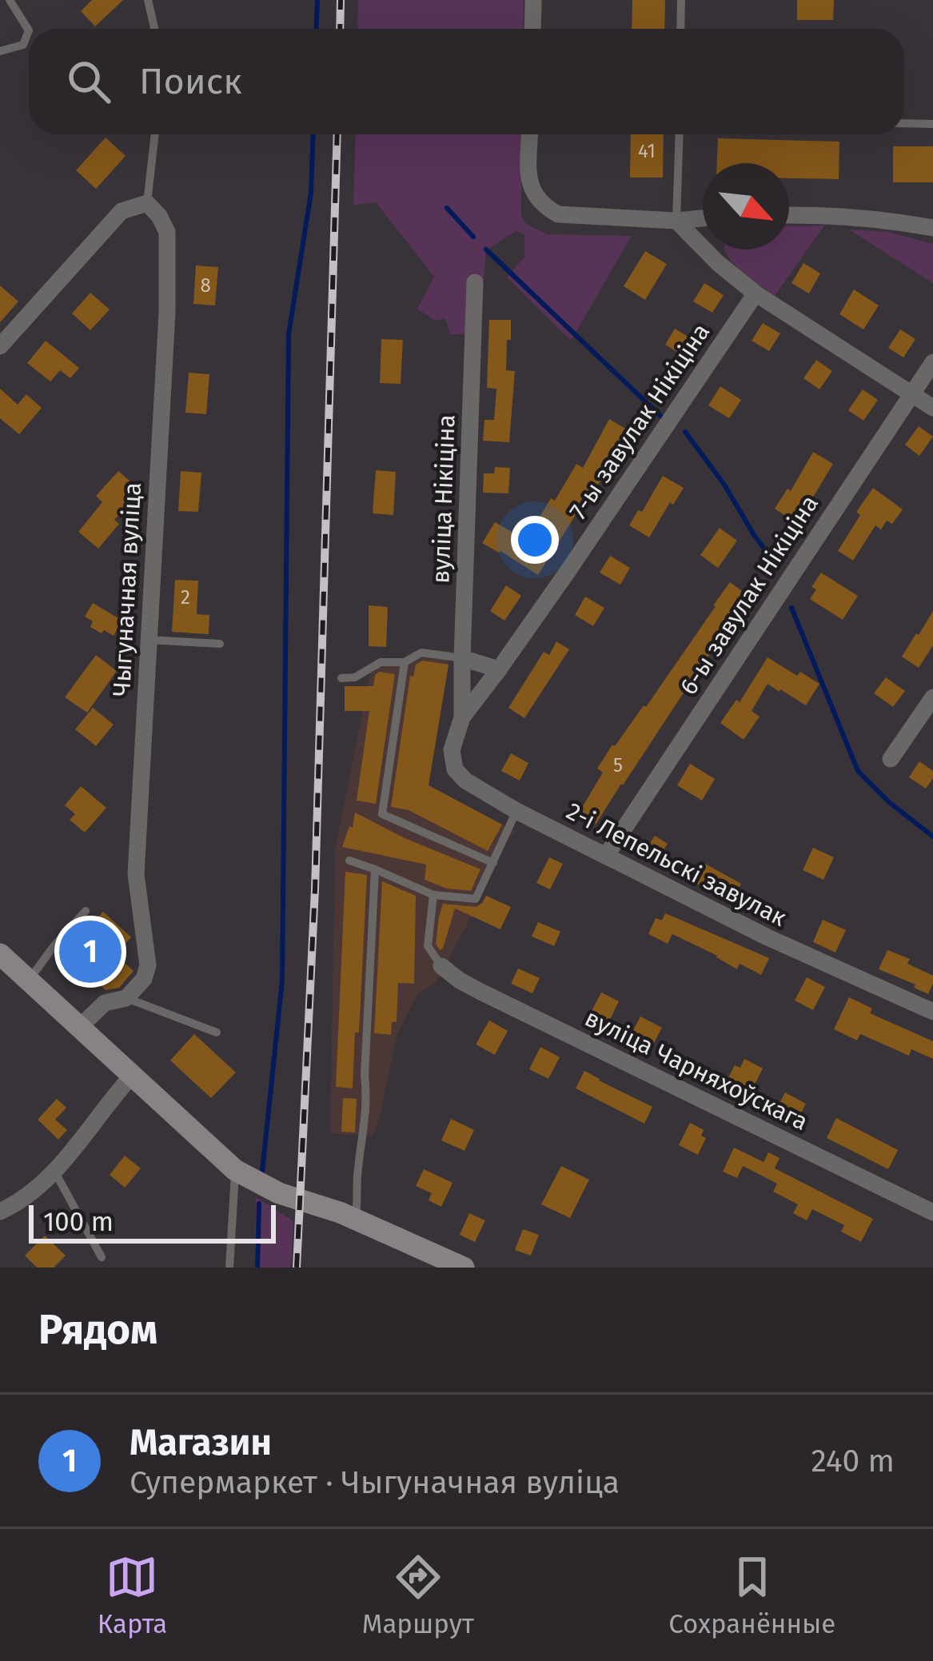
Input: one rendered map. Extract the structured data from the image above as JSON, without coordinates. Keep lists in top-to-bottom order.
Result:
{
  "streets": {
    "street": [
      "7-ы завулак Нікіціна",
      "вуліца Нікіціна",
      "Чыгуначная вуліца",
      "6-ы завулак Нікіціна",
      "2-і Лепельскі завулак",
      "вуліца Чарняхоўскага"
    ]
  },
  "crossings": [
    ["7-ы завулак Нікіціна", "вуліца Нікіціна"],
    ["7-ы завулак Нікіціна", "2-і Лепельскі завулак"],
    ["вуліца Нікіціна", "2-і Лепельскі завулак"],
    ["6-ы завулак Нікіціна", "2-і Лепельскі завулак"]
  ],
  "house_numbers": [
    "41",
    "8",
    "2",
    "5"
  ],
  "scale_bar": "100 m",
  "north": "bottom right",
  "page": {
    "search": "Поиск",
    "pins": "1",
    "scale": "100 m",
    "heading": "Рядом",
    "list": [
      {
        "mark": "1",
        "name": "Магазин",
        "note": "Супермаркет · Чыгуначная вуліца",
        "value": "240 m"
      }
    ],
    "nav": ["Карта", "Маршрут", "Сохранённые"]
  }
}
